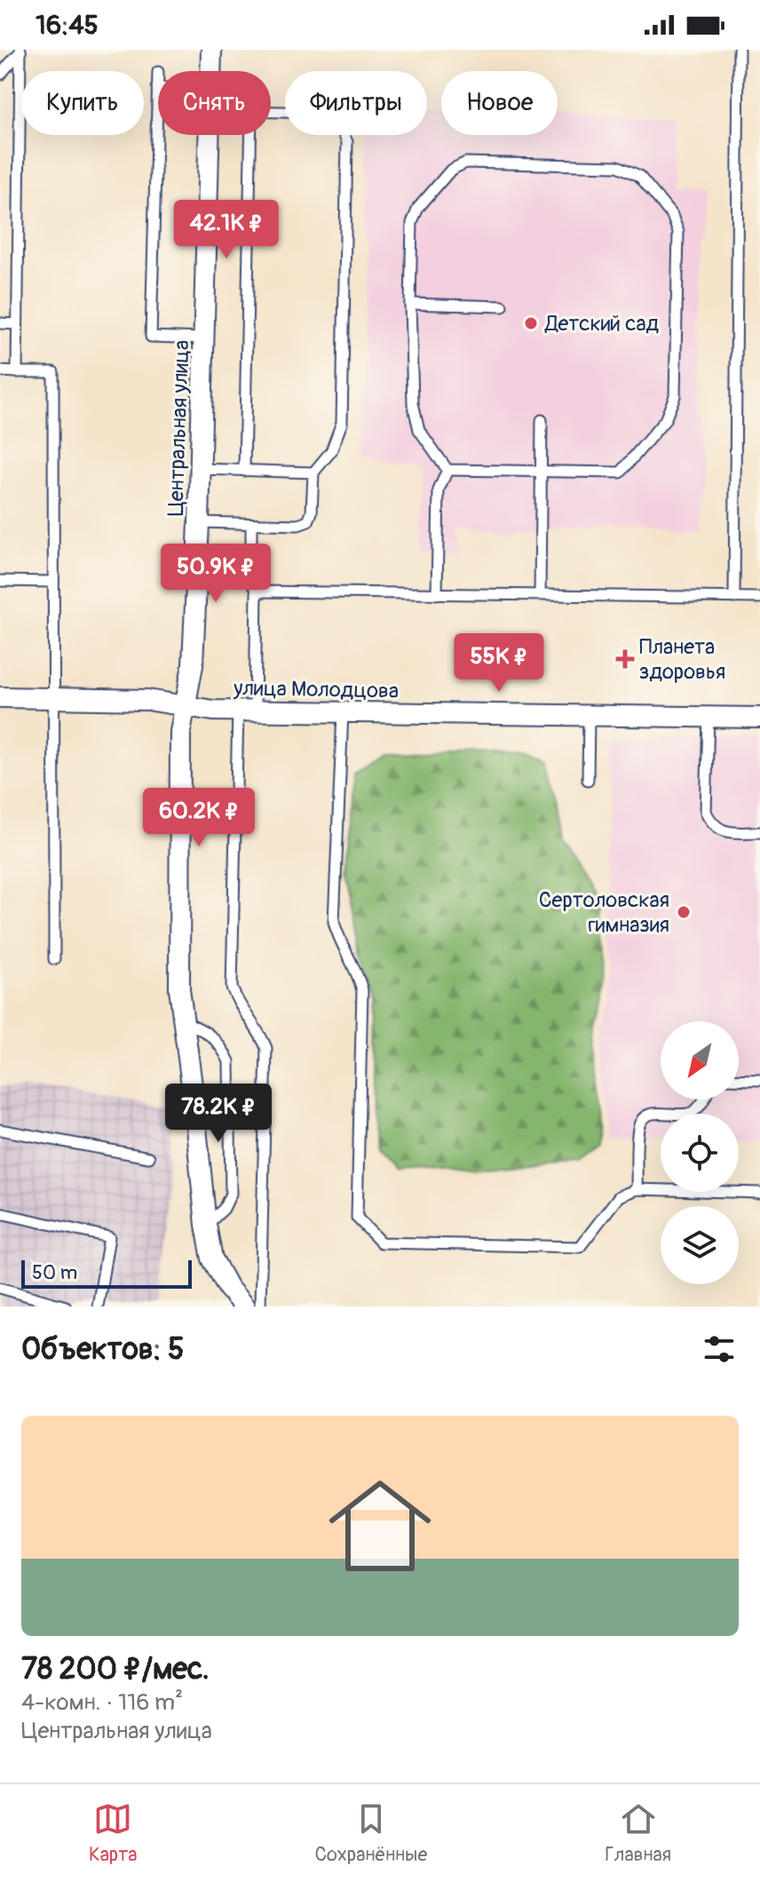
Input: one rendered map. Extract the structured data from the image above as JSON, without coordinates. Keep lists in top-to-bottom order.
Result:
{
  "streets": {
    "street": ["Центральная улица", "улица Молодцова"]
  },
  "crossings": [
    ["Центральная улица", "улица Молодцова"]
  ],
  "places": {
    "other": ["Детский сад", "Сертоловская гимназия"],
    "health": ["Планета здоровья"]
  },
  "scale_bar": "50 m",
  "north": "bottom left",
  "page": {
    "status": "16:45",
    "chip": [
      "Купить",
      "Снять",
      "Фильтры",
      "Новое"
    ],
    "price": [
      "42.1K ₽",
      "50.9K ₽",
      "55K ₽",
      "60.2K ₽",
      "78.2K ₽"
    ],
    "scale": "50 m",
    "heading": "Объектов: 5",
    "list": [
      {
        "name": "78 200 ₽/мес.",
        "note": "4-комн. · 116 m² · Центральная улица"
      }
    ],
    "tabs": ["Карта", "Сохранённые", "Главная"]
  }
}
